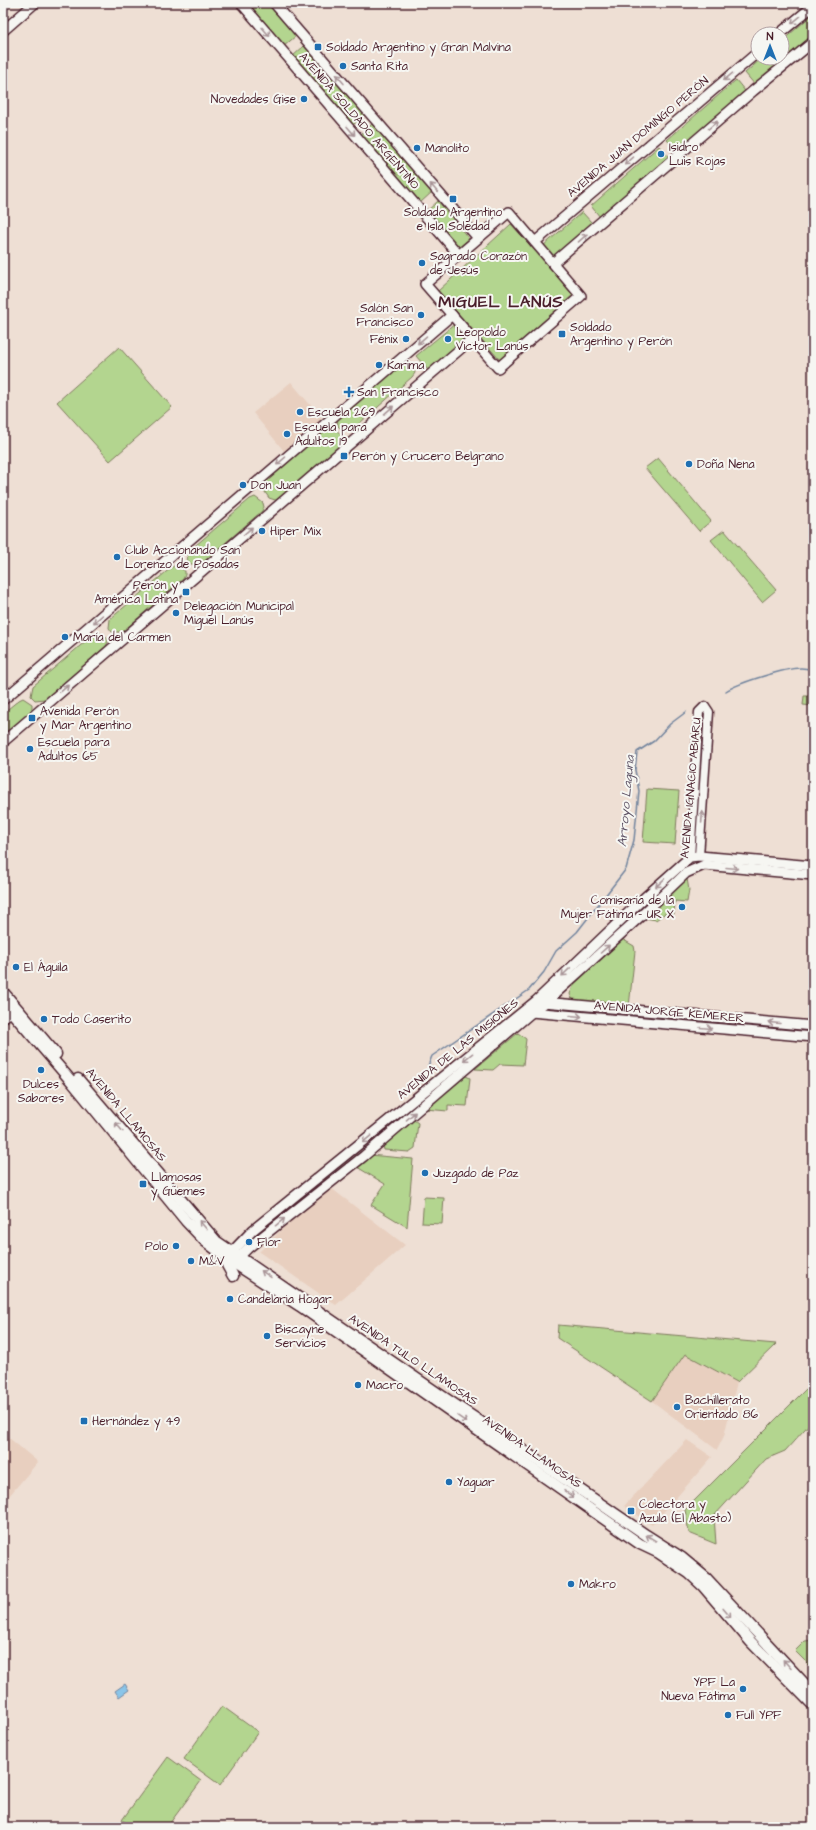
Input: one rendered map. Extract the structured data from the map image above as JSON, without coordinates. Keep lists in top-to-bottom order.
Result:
{
  "streets": {
    "highway": ["AVENIDA LLAMOSAS", "AVENIDA TULO LLAMOSAS"],
    "main road": [
      "AVENIDA SOLDADO ARGENTINO",
      "AVENIDA JUAN DOMINGO PERÓN",
      "AVENIDA IGNACIO ABIARU",
      "AVENIDA JORGE KEMERER",
      "AVENIDA DE LAS MISIONES"
    ]
  },
  "crossings": [
    ["AVENIDA IGNACIO ABIARU", "AVENIDA DE LAS MISIONES"],
    ["AVENIDA JORGE KEMERER", "AVENIDA DE LAS MISIONES"],
    ["AVENIDA DE LAS MISIONES", "AVENIDA LLAMOSAS"],
    ["AVENIDA DE LAS MISIONES", "AVENIDA TULO LLAMOSAS"],
    ["AVENIDA LLAMOSAS", "AVENIDA TULO LLAMOSAS"]
  ],
  "one_way": ["AVENIDA TULO LLAMOSAS"],
  "districts": ["MIGUEL LANÚS"],
  "water": ["Arroyo Laguna"],
  "places": {
    "transit": [
      "Soldado Argentino y Gran Malvina",
      "Soldado Argentino e Isla Soledad",
      "Soldado Argentino y Perón",
      "Perón y Crucero Belgrano",
      "Perón y América Latina",
      "Avenida Perón y Mar Argentino",
      "Llamosas y Güemes",
      "Hernández y 49",
      "Colectora y Azula (El Abasto)"
    ],
    "other": [
      "Santa Rita",
      "Novedades Gise",
      "Manolito",
      "Isidro Luis Rojas",
      "Sagrado Corazón de Jesús",
      "Salón San Francisco",
      "Fénix",
      "Leopoldo Victor Lanús",
      "Karima",
      "Escuela 269",
      "Escuela para Adultos 19",
      "Doña Nena",
      "Don Juan",
      "Hiper Mix",
      "Club Accionando San Lorenzo de Posadas",
      "Delegación Municipal Miguel Lanús",
      "María del Carmen",
      "Escuela para Adultos 65",
      "Comisaría de la Mujer Fátima - UR X",
      "El Águila",
      "Todo Caserito",
      "Dulces Sabores",
      "Juzgado de Paz",
      "Flor",
      "Polo",
      "M&V",
      "Candelaria Hogar",
      "Biscayne Servicios",
      "Macro",
      "Bachillerato Orientado 86",
      "Yaguar",
      "Makro",
      "YPF La Nueva Fátima",
      "Full YPF"
    ],
    "health": ["San Francisco"]
  },
  "north": "top"
}
